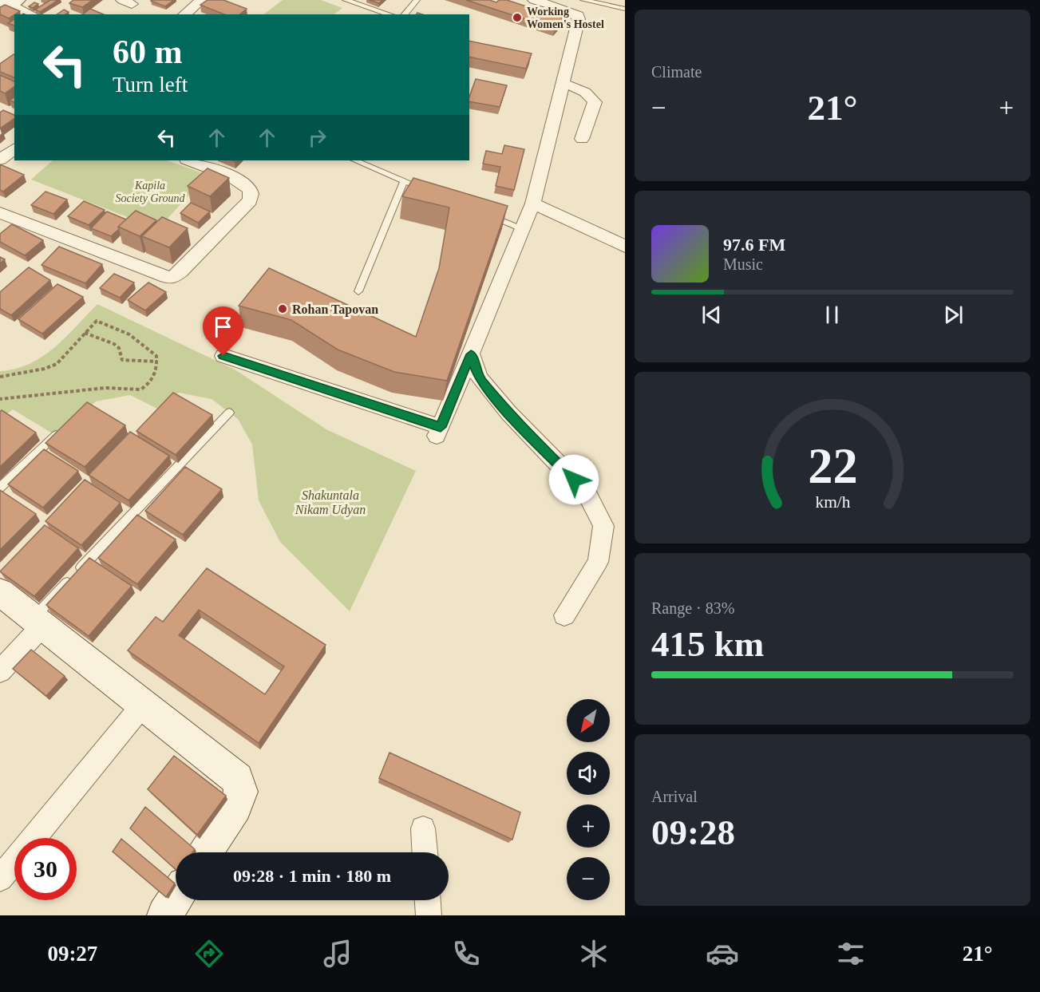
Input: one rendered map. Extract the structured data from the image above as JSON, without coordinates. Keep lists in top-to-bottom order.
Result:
{
  "parks": ["Kapila Society Ground", "Shakuntala Nikam Udyan"],
  "places": ["Working Women's Hostel", "Rohan Tapovan"],
  "north": "bottom left",
  "page": {
    "tile": [
      "Climate",
      ["Range · 83%", "415 km"],
      ["Arrival", "09:28"]
    ],
    "turn": ["60 m", "Turn left"],
    "heat": ["−", "21°", "+"],
    "song": ["97.6 FM", "Music"],
    "map_buttons": ["+", "−"],
    "limit": "30",
    "trip": "09:28 · 1 min · 180 m",
    "tabs": ["09:27", "21°"],
    "gauge": ["22", "km/h"]
  }
}
